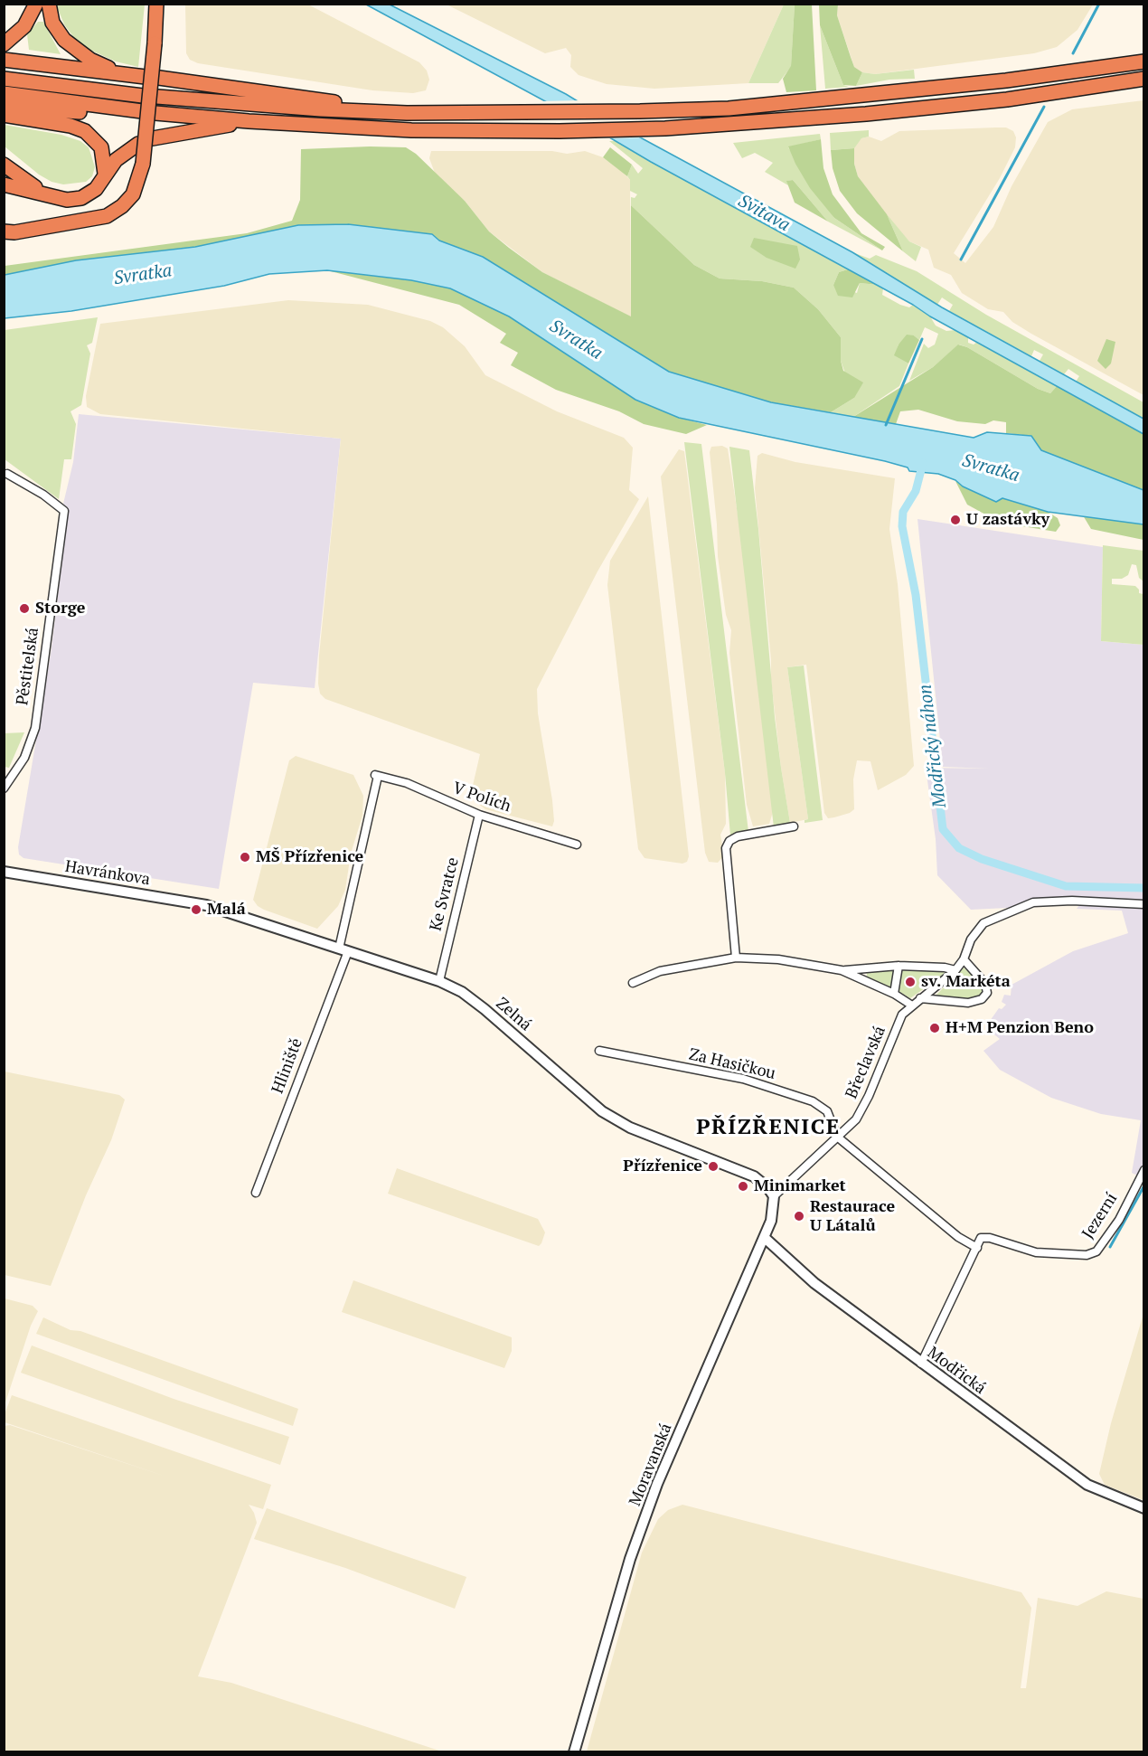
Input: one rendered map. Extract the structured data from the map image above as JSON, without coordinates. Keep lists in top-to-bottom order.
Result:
{
  "streets": {
    "street": [
      "Pěstitelská",
      "V Polích",
      "Havránkova",
      "Ke Svratce",
      "Zelná",
      "Břeclavská",
      "Za Hasičkou",
      "Hliniště",
      "Jezerní",
      "Modřická",
      "Moravanská"
    ]
  },
  "crossings": [
    ["V Polích", "Ke Svratce"],
    ["V Polích", "Zelná"],
    ["V Polích", "Hliniště"],
    ["Havránkova", "Zelná"],
    ["Ke Svratce", "Zelná"],
    ["Zelná", "Břeclavská"],
    ["Zelná", "Hliniště"],
    ["Zelná", "Moravanská"],
    ["Břeclavská", "Za Hasičkou"],
    ["Břeclavská", "Moravanská"],
    ["Modřická", "Moravanská"]
  ],
  "districts": ["PŘÍZŘENICE"],
  "water": ["Svitava", "Svratka", "Modřický náhon"],
  "places": [
    "U zastávky",
    "Storge",
    "MŠ Přízřenice",
    "Malá",
    "sv. Markéta",
    "H+M Penzion Beno",
    "Přízřenice",
    "Minimarket",
    "Restaurace U Látalů"
  ]
}
